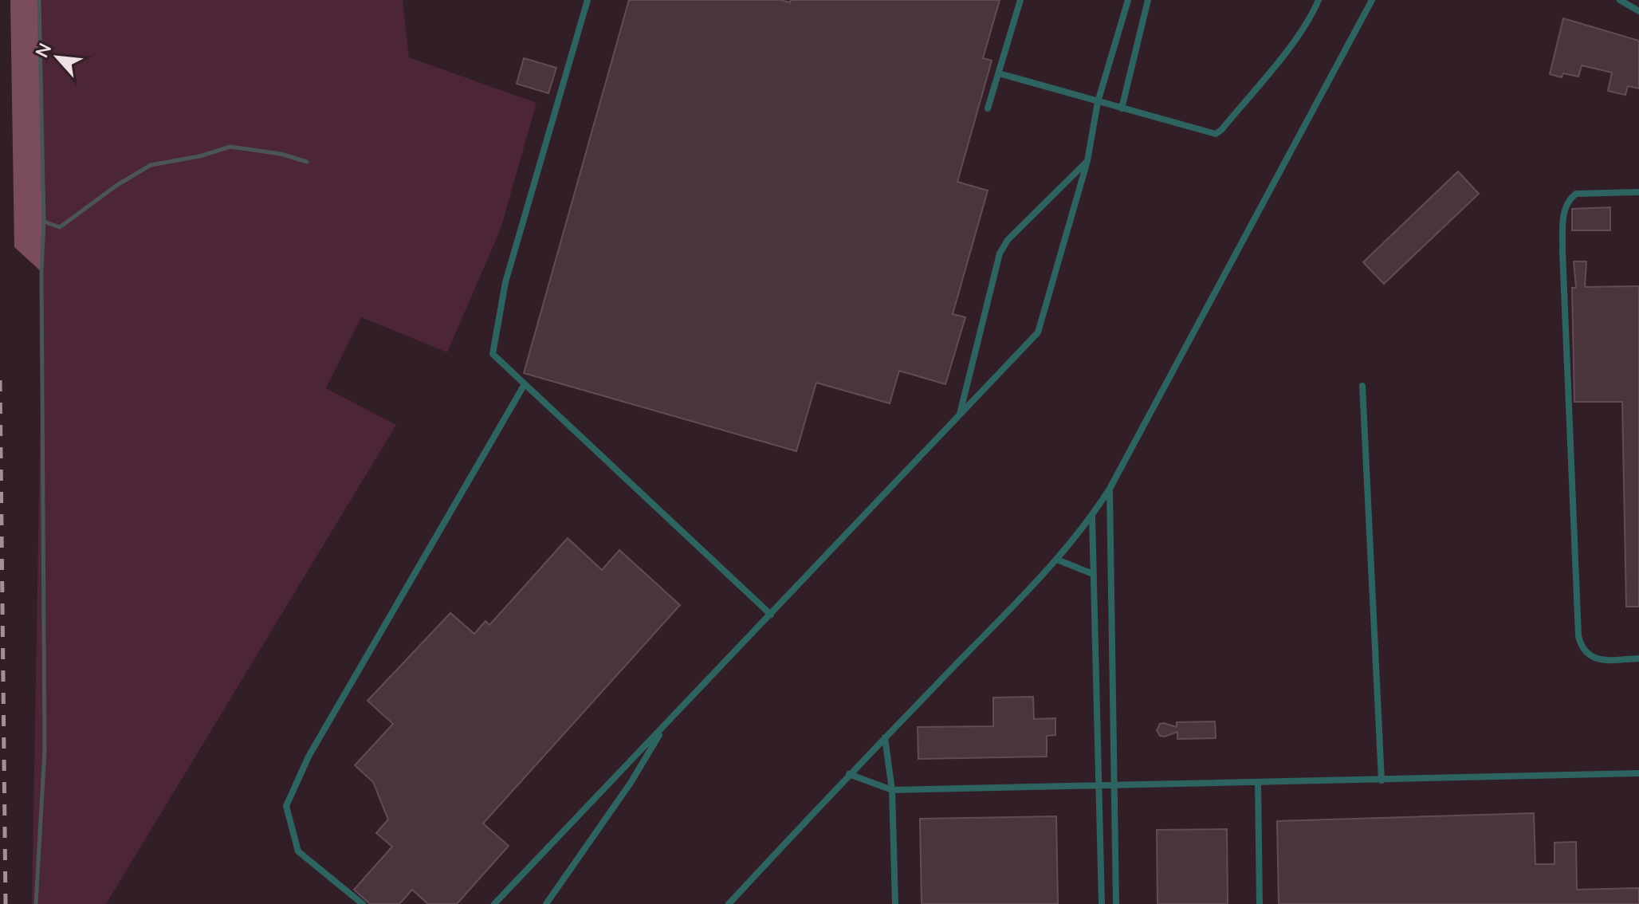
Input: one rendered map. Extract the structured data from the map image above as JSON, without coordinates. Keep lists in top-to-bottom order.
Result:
{
  "north": "top left"
}
